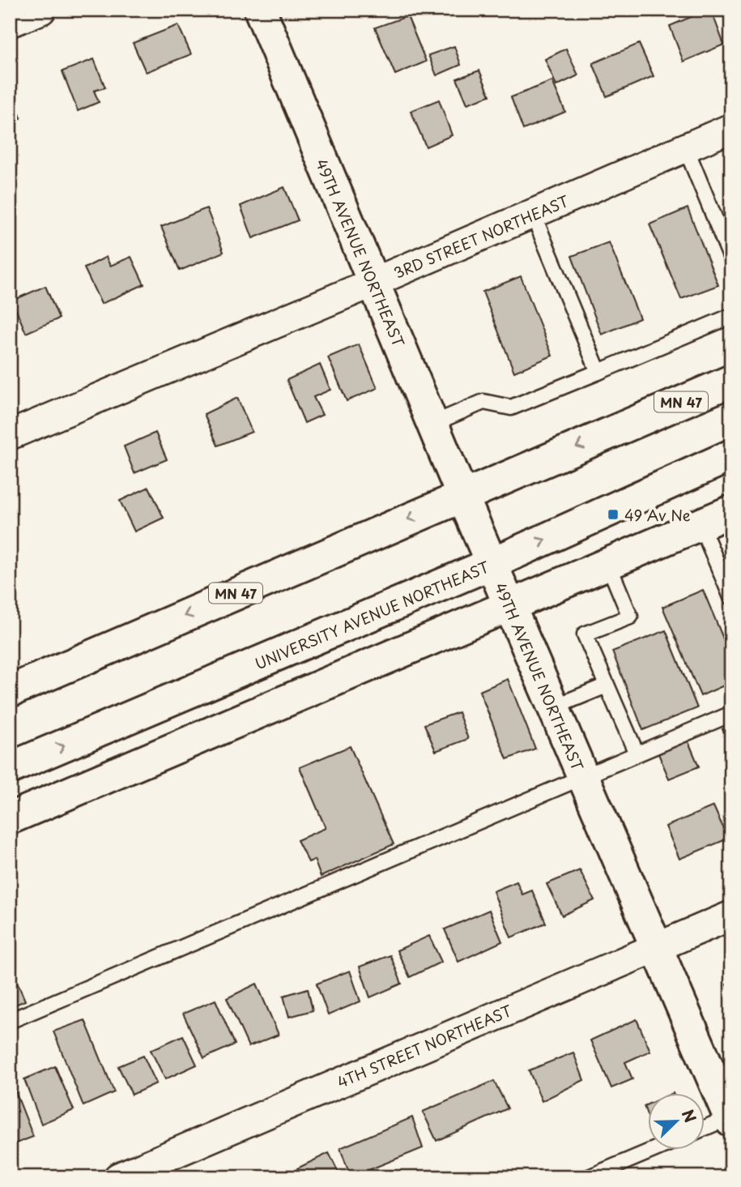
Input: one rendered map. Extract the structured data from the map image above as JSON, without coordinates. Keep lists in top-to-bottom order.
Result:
{
  "streets": {
    "street": [
      "3RD STREET NORTHEAST",
      "49TH AVENUE NORTHEAST",
      "MN 47",
      "UNIVERSITY AVENUE NORTHEAST",
      "4TH STREET NORTHEAST"
    ]
  },
  "crossings": [
    ["3RD STREET NORTHEAST", "49TH AVENUE NORTHEAST"],
    ["49TH AVENUE NORTHEAST", "MN 47"],
    ["49TH AVENUE NORTHEAST", "UNIVERSITY AVENUE NORTHEAST"],
    ["49TH AVENUE NORTHEAST", "4TH STREET NORTHEAST"]
  ],
  "places": {
    "transit": ["49 Av Ne"]
  },
  "north": "top right"
}
